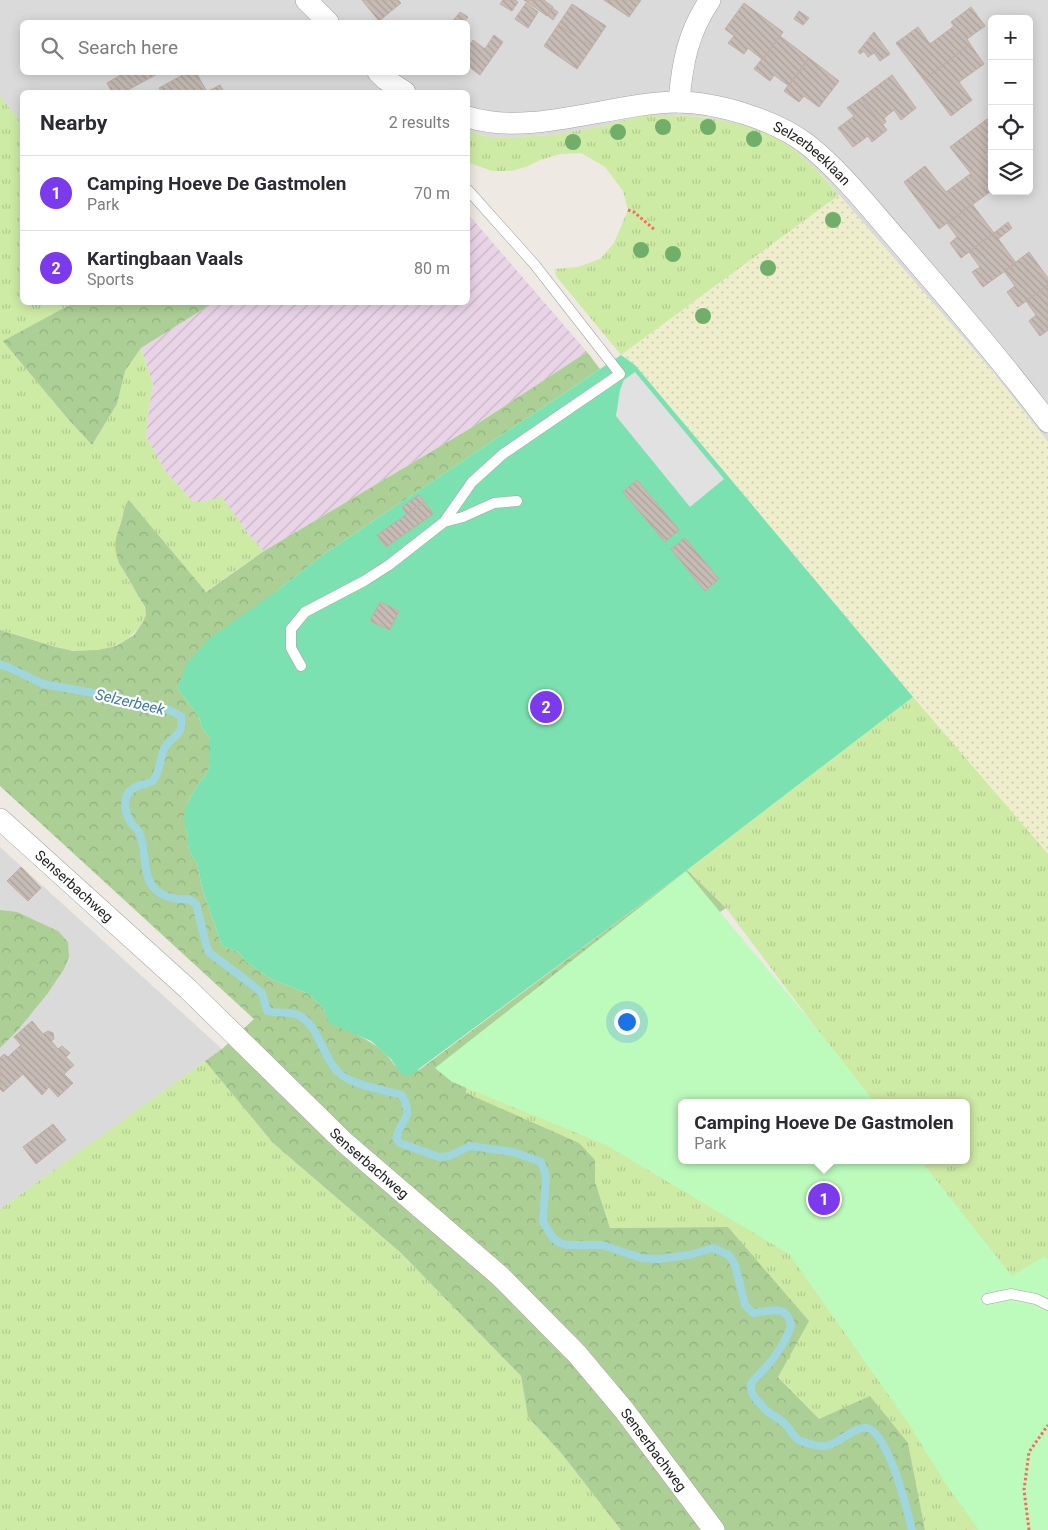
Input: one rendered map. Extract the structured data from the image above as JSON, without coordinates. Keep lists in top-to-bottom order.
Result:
{
  "streets": {
    "street": ["Selzerbeeklaan", "Senserbachweg"]
  },
  "water": ["Selzerbeek"],
  "page": {
    "map_buttons": ["+", "−"],
    "search": "Search here",
    "heading": ["Nearby", "2 results"],
    "list": [
      {
        "mark": "1",
        "name": "Camping Hoeve De Gastmolen",
        "note": "Park",
        "value": "70 m"
      },
      {
        "mark": "2",
        "name": "Kartingbaan Vaals",
        "note": "Sports",
        "value": "80 m"
      }
    ],
    "pins": ["2", "1"],
    "popup": ["Camping Hoeve De Gastmolen", "Park"]
  }
}
